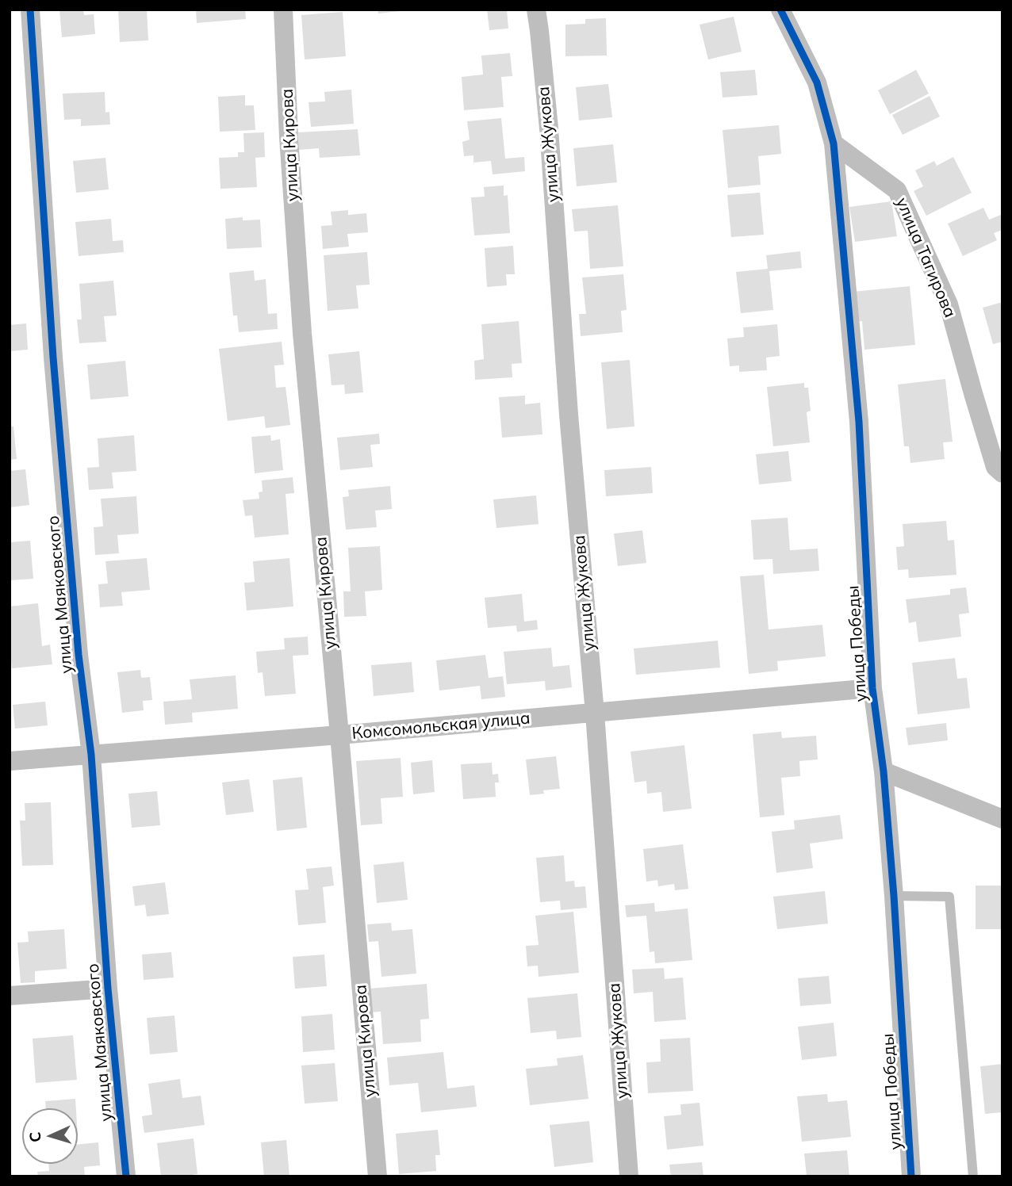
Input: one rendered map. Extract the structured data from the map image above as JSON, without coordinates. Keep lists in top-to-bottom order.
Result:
{
  "streets": {
    "street": [
      "улица Жукова",
      "улица Кирова",
      "улица Тагирова",
      "улица Маяковского",
      "улица Победы",
      "Комсомольская улица"
    ]
  },
  "crossings": [
    ["улица Жукова", "Комсомольская улица"],
    ["улица Кирова", "Комсомольская улица"],
    ["улица Тагирова", "улица Победы"],
    ["улица Маяковского", "Комсомольская улица"],
    ["улица Победы", "Комсомольская улица"]
  ],
  "north": "left"
}
